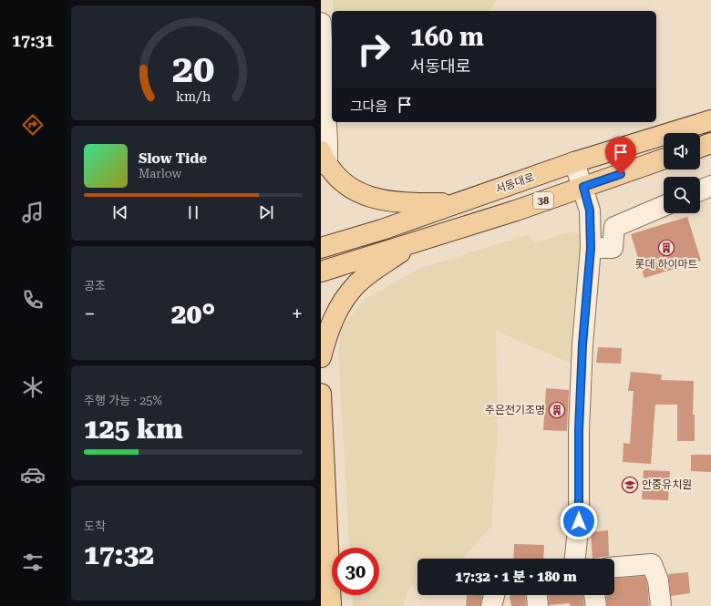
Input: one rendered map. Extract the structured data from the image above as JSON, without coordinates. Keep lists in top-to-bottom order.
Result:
{
  "streets": {
    "main road": ["서동대로", "38"]
  },
  "places": {
    "building": ["롯데 하이마트", "주은전기조명"],
    "school or university": ["안중유치원"]
  },
  "page": {
    "tabs": "17:31",
    "turn": ["160 m", "서동대로"],
    "then": "그다음",
    "song": ["Slow Tide", "Marlow"],
    "tile": [
      "공조",
      ["주행 가능 · 25%", "125 km"],
      ["도착", "17:32"]
    ],
    "heat": ["−", "20°", "+"],
    "limit": "30",
    "trip": "17:32 · 1 분 · 180 m",
    "gauge": ["20", "km/h"]
  }
}
